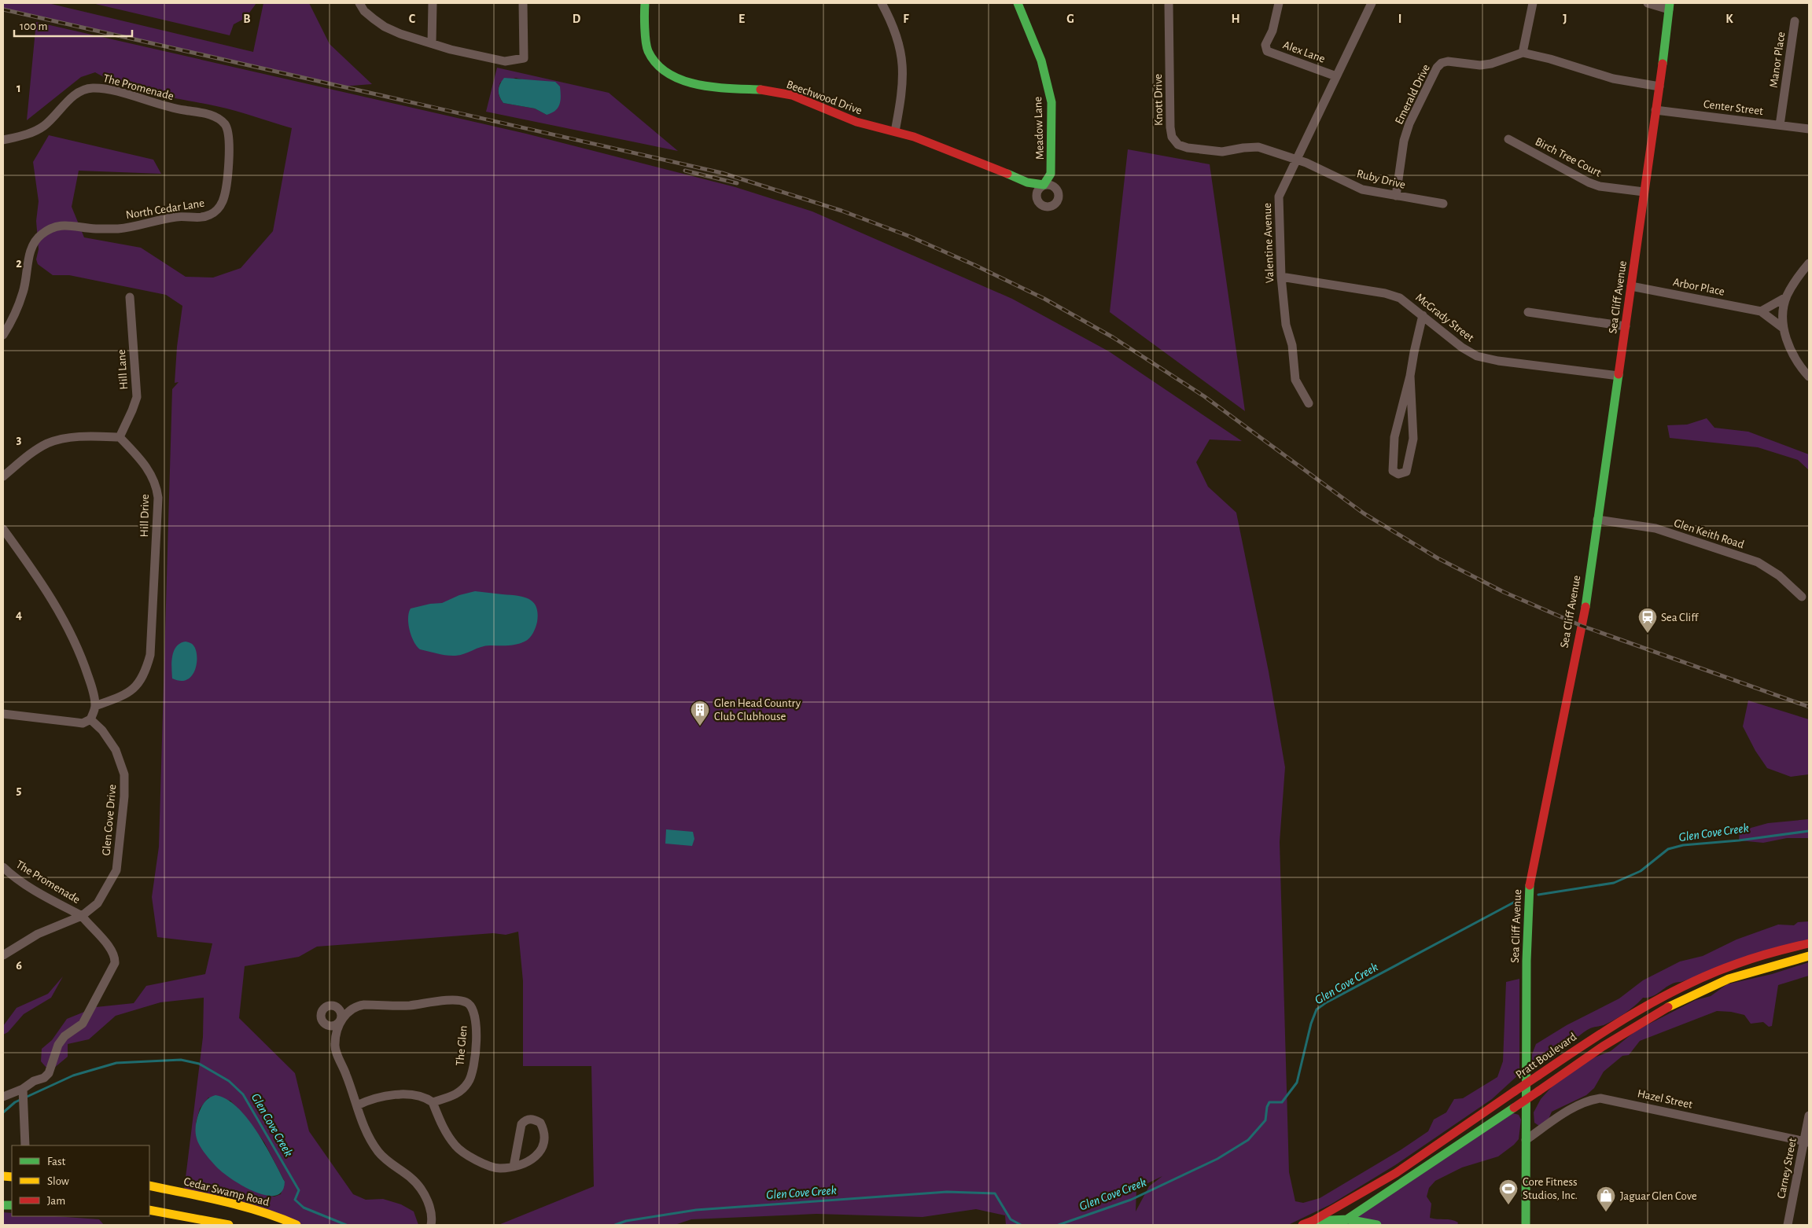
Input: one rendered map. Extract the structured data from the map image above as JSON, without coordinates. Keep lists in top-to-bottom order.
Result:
{
  "streets": {
    "street": [
      "Alex Lane",
      "Manor Place",
      "The Promenade",
      "Emerald Drive",
      "Beechwood Drive",
      "Knott Drive",
      "Center Street",
      "Meadow Lane",
      "Birch Tree Court",
      "Ruby Drive",
      "North Cedar Lane",
      "Valentine Avenue",
      "Arbor Place",
      "Sea Cliff Avenue",
      "McGrady Street",
      "Hill Lane",
      "Hill Drive",
      "Glen Keith Road",
      "Glen Cove Drive",
      "The Glen",
      "Pratt Boulevard",
      "Hazel Street",
      "Carney Street",
      "Cedar Swamp Road"
    ]
  },
  "crossings": [
    ["Alex Lane", "Valentine Avenue"],
    ["Manor Place", "Center Street"],
    ["The Promenade", "North Cedar Lane"],
    ["The Promenade", "Glen Cove Drive"],
    ["Emerald Drive", "Ruby Drive"],
    ["Beechwood Drive", "Meadow Lane"],
    ["Knott Drive", "Ruby Drive"],
    ["Knott Drive", "Valentine Avenue"],
    ["Center Street", "Sea Cliff Avenue"],
    ["Birch Tree Court", "Sea Cliff Avenue"],
    ["Ruby Drive", "Valentine Avenue"],
    ["Valentine Avenue", "McGrady Street"],
    ["Arbor Place", "Sea Cliff Avenue"],
    ["Sea Cliff Avenue", "McGrady Street"],
    ["Sea Cliff Avenue", "Glen Keith Road"],
    ["Sea Cliff Avenue", "Hazel Street"],
    ["Hill Lane", "Hill Drive"],
    ["Hazel Street", "Carney Street"]
  ],
  "water": ["Glen Cove Creek"],
  "places": {
    "station": ["Sea Cliff"],
    "building": ["Glen Head Country Club Clubhouse"],
    "sports": ["Core Fitness Studios, Inc."],
    "shop": ["Jaguar Glen Cove"]
  },
  "legend": ["Fast", "Slow", "Jam"],
  "scale_bar": "100 m",
  "grid": {
    "columns": [
      "B",
      "C",
      "D",
      "E",
      "F",
      "G",
      "H",
      "I",
      "J",
      "K"
    ],
    "rows": [
      "1",
      "2",
      "3",
      "4",
      "5",
      "6"
    ]
  }
}
